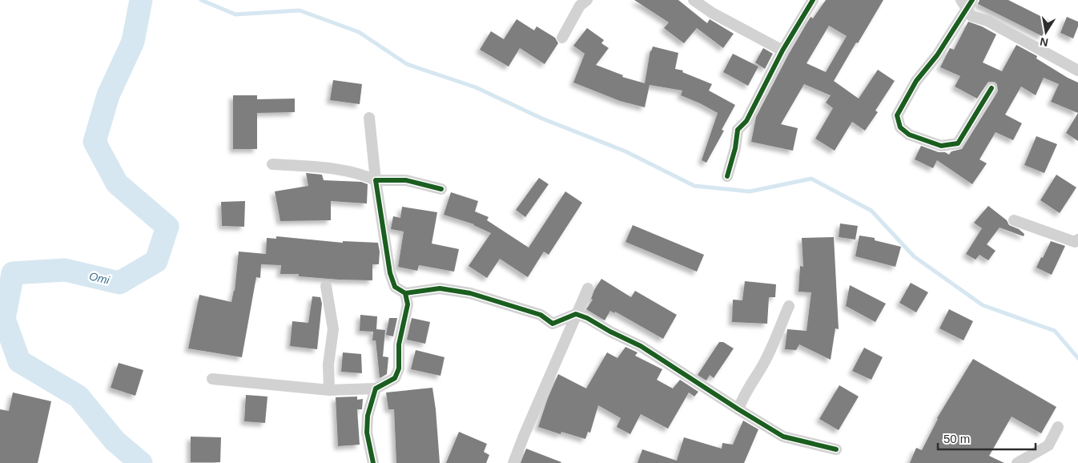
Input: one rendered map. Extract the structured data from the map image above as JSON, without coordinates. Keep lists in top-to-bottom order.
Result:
{
  "water": ["Omi"],
  "scale_bar": "50 m",
  "north": "bottom"
}
